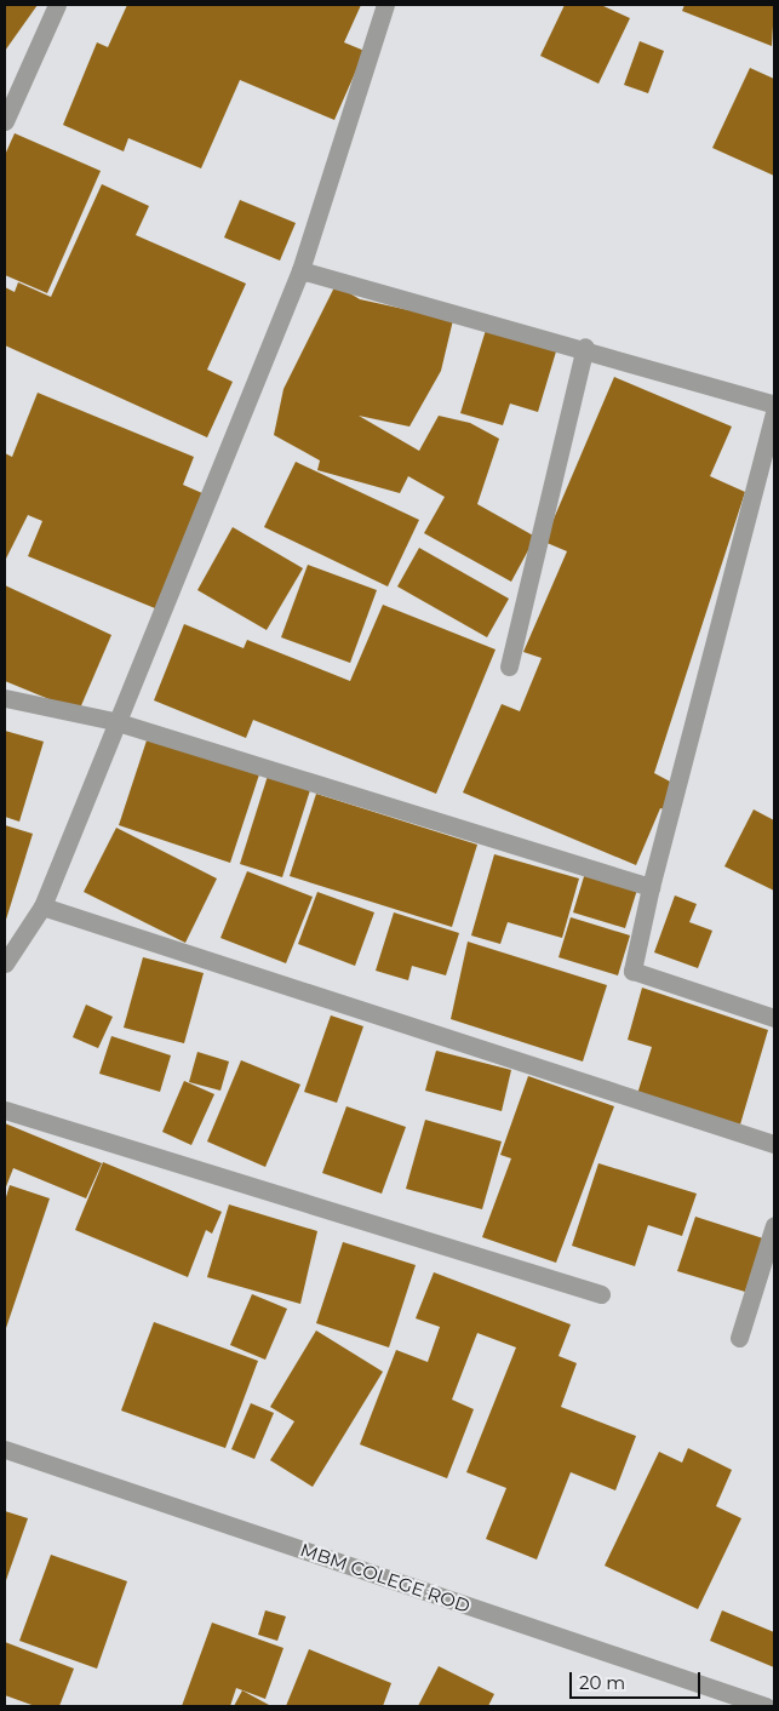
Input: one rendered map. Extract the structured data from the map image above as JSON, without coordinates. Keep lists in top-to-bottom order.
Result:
{
  "streets": {
    "street": ["MBM COLEGE ROD"]
  },
  "scale_bar": "20 m"
}
